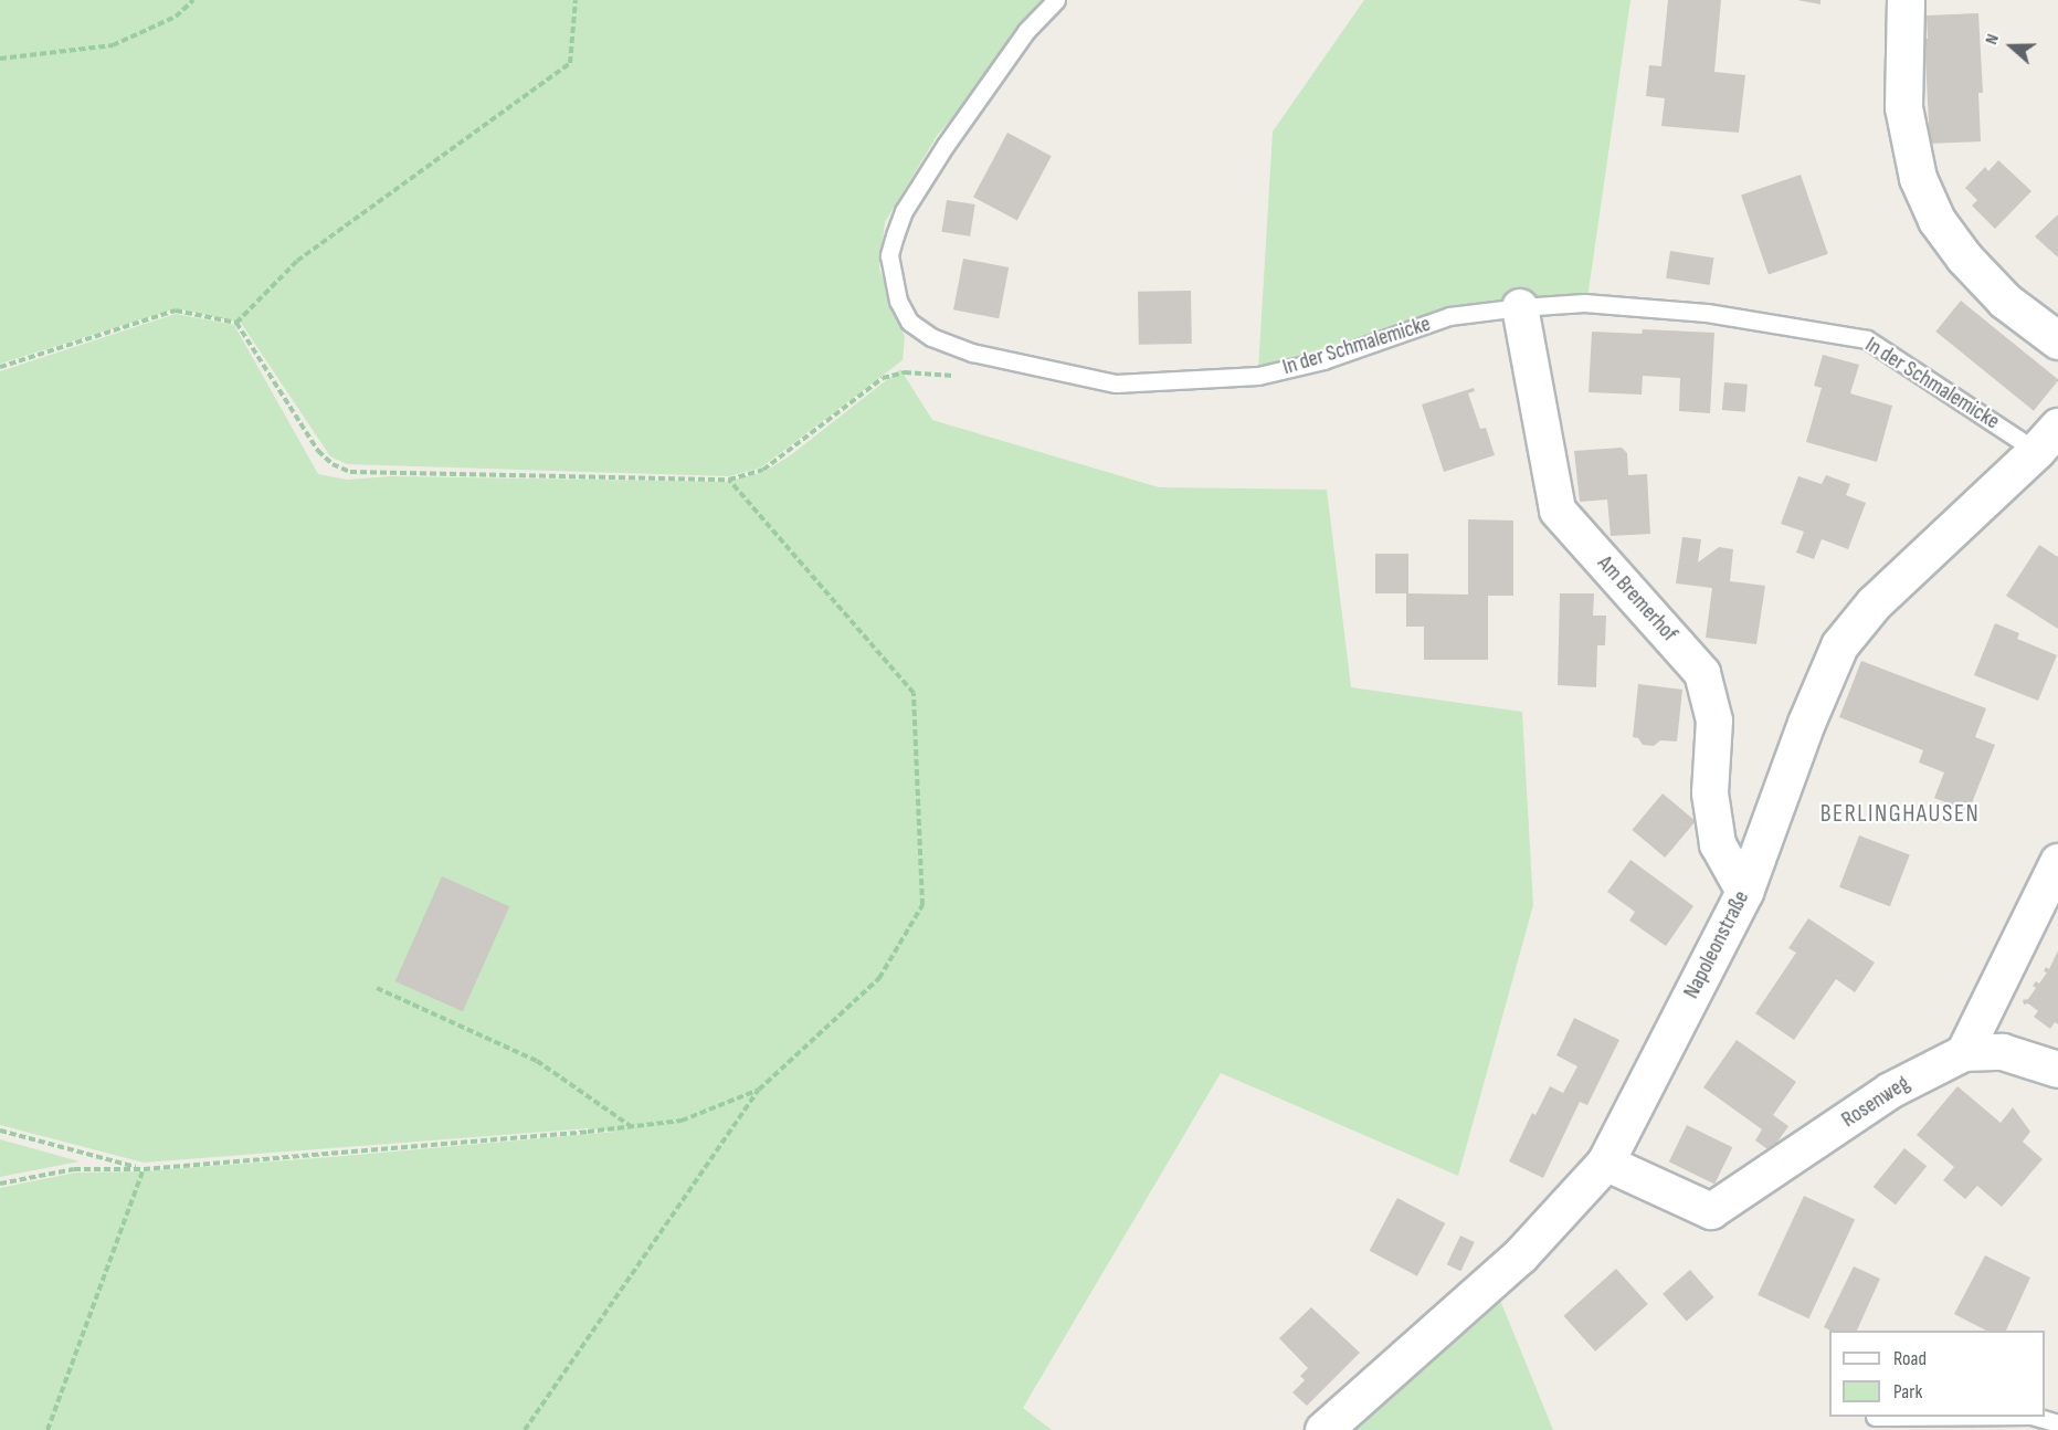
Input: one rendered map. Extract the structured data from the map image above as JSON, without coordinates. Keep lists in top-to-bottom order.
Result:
{
  "streets": {
    "street": ["Am Bremerhof", "Napoleonstraße", "Rosenweg"],
    "lane": ["In der Schmalemicke"]
  },
  "crossings": [
    ["In der Schmalemicke", "Am Bremerhof"],
    ["In der Schmalemicke", "Napoleonstraße"],
    ["Am Bremerhof", "Napoleonstraße"],
    ["Napoleonstraße", "Rosenweg"]
  ],
  "districts": ["BERLINGHAUSEN"],
  "legend": ["Road", "Park"],
  "north": "left"
}
